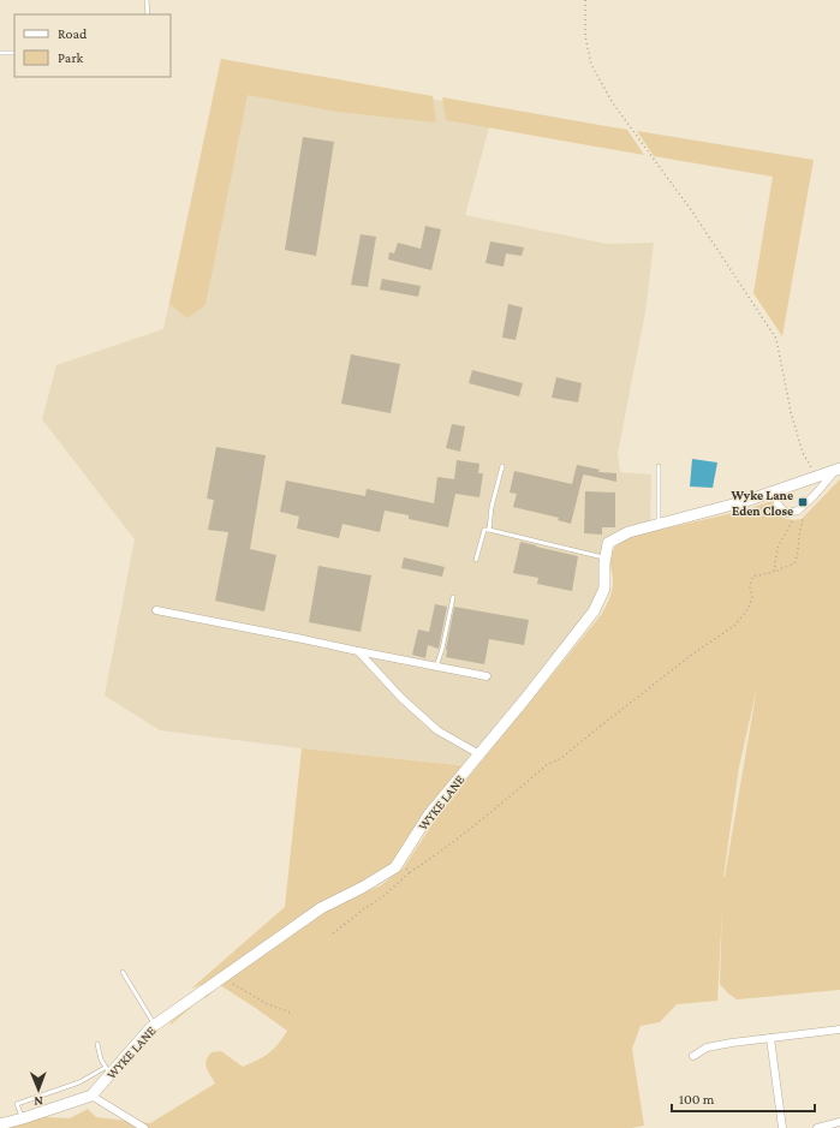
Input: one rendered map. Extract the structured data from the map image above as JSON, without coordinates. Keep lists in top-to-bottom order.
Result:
{
  "streets": {
    "street": ["WYKE LANE"]
  },
  "places": {
    "transit": ["Wyke Lane Eden Close"]
  },
  "legend": ["Road", "Park"],
  "scale_bar": "100 m",
  "north": "bottom"
}
